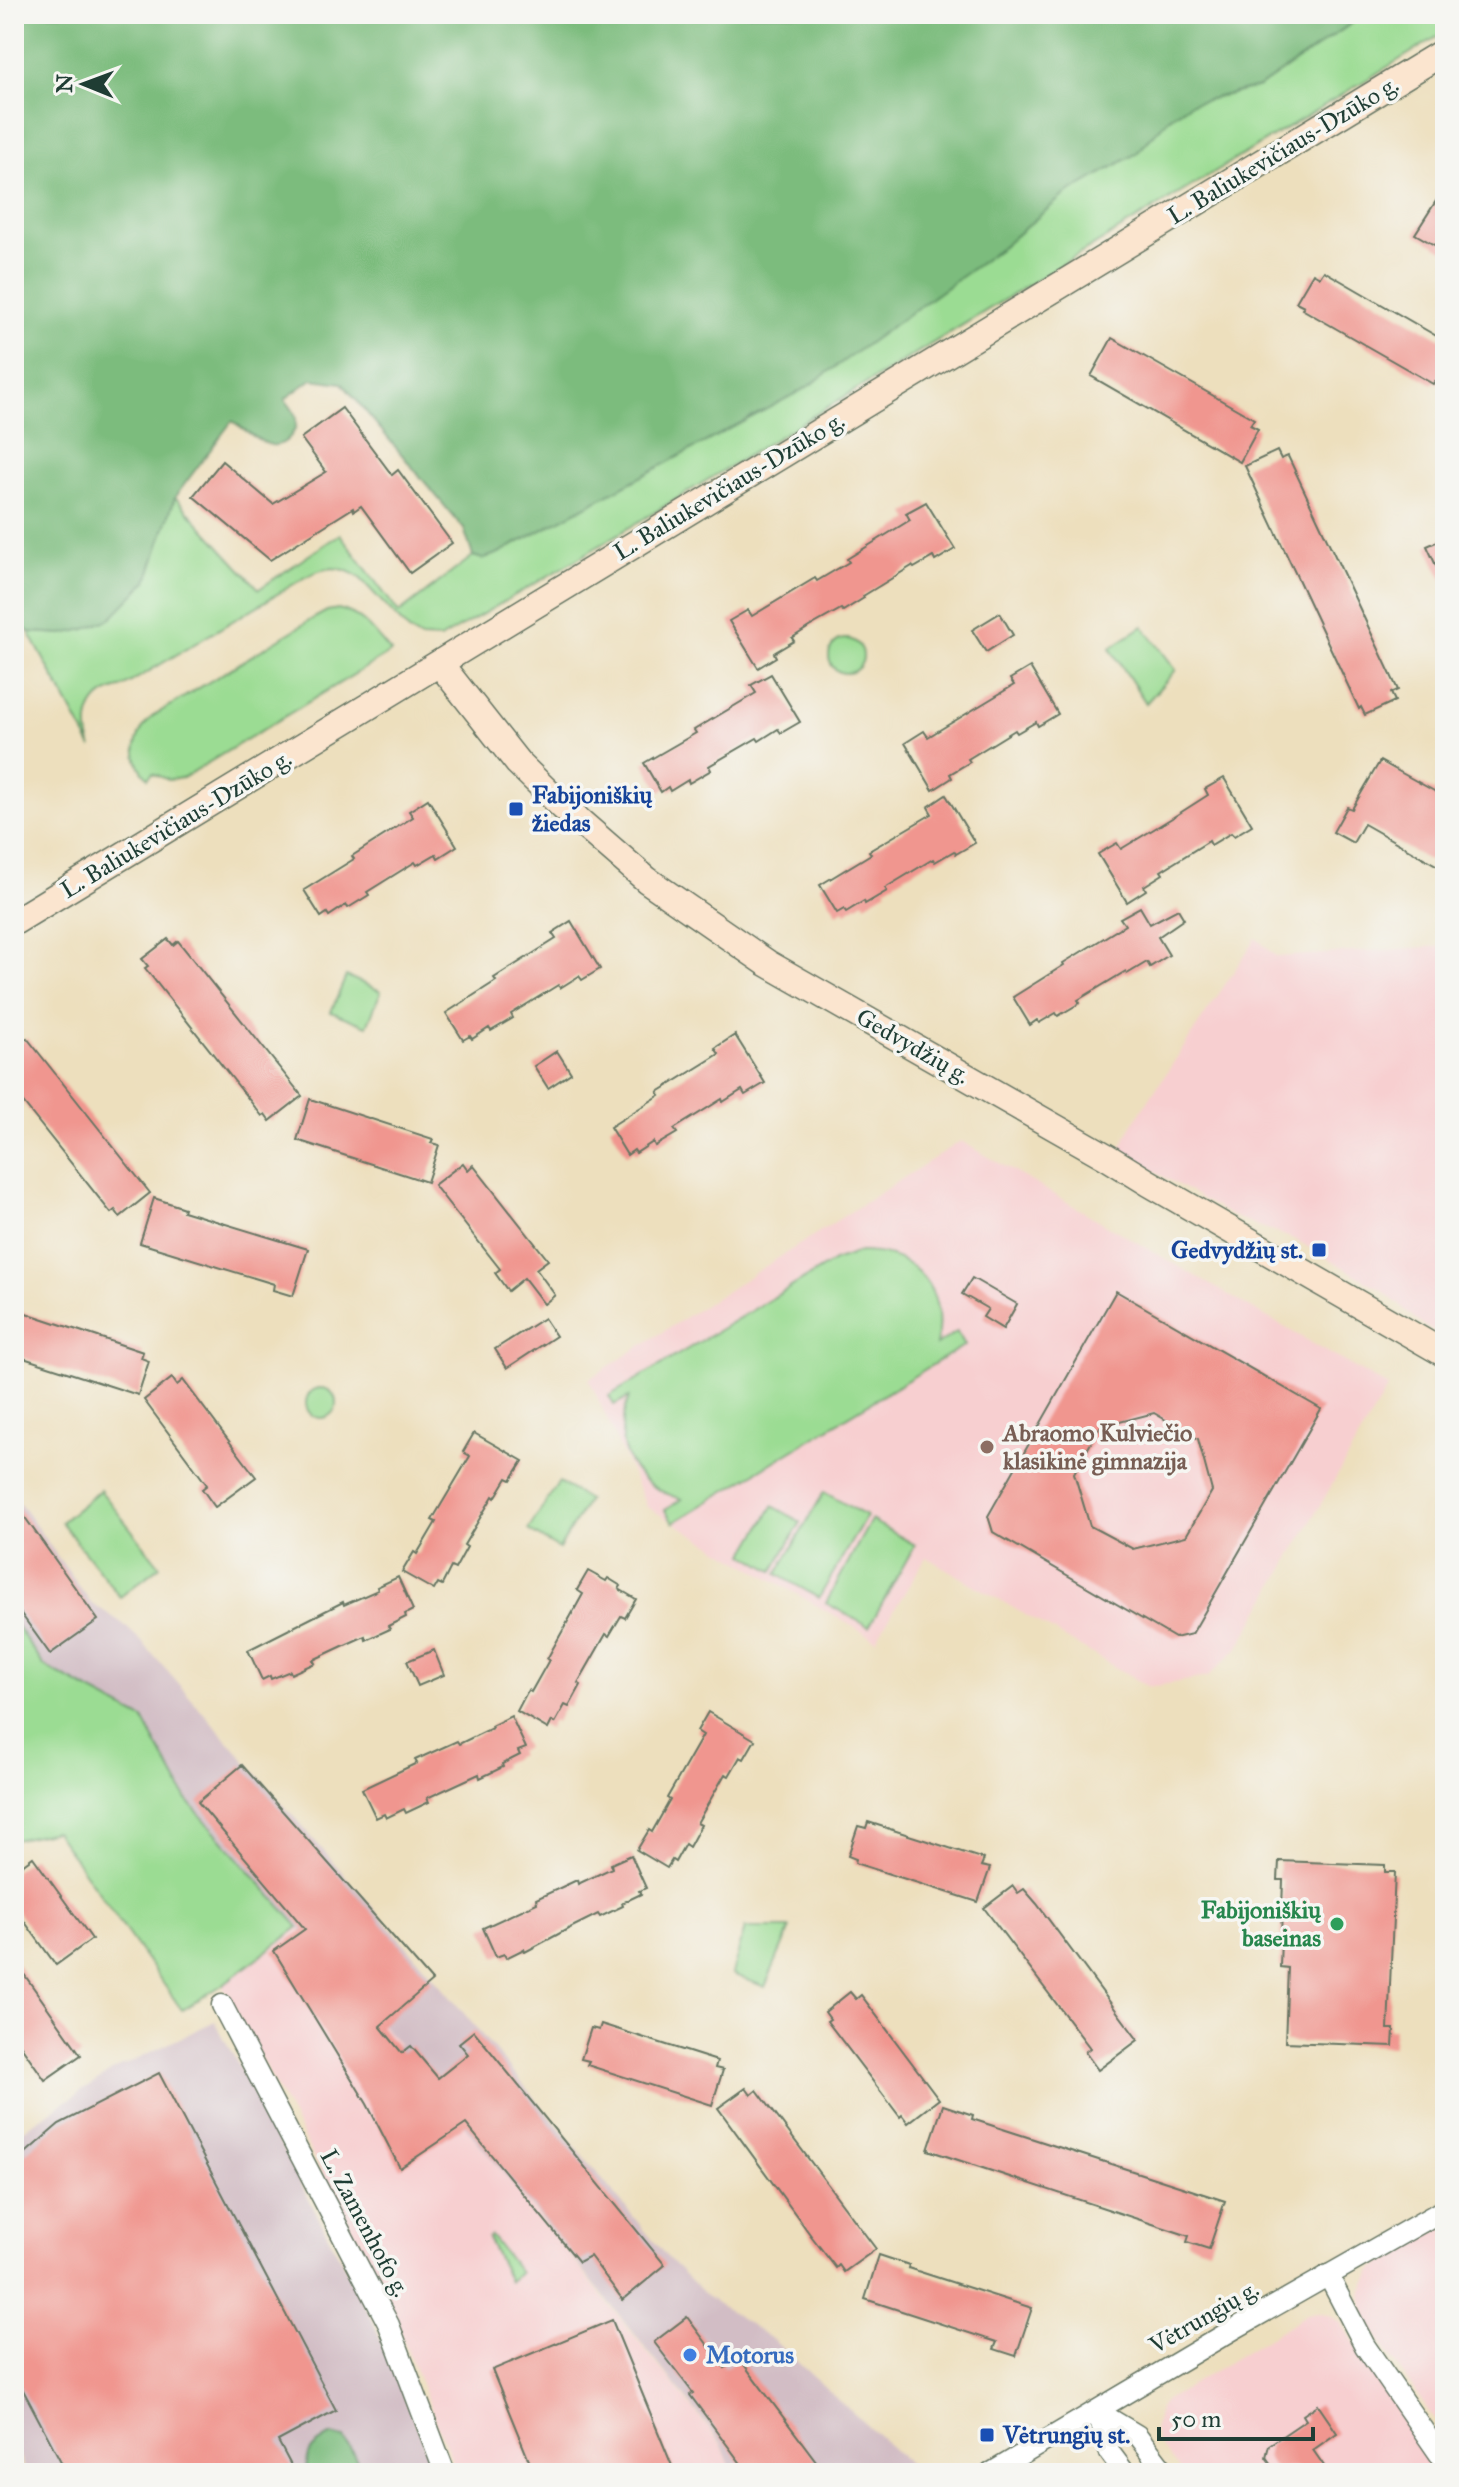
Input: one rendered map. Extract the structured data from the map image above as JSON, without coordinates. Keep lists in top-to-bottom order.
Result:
{
  "streets": {
    "main road": ["L. Baliukevičiaus-Dzūko g.", "Gedvydžių g."],
    "street": ["L. Zamenhofo g.", "Vėtrungių g."]
  },
  "crossings": [
    ["L. Baliukevičiaus-Dzūko g.", "Gedvydžių g."]
  ],
  "places": {
    "transit": ["Fabijoniškių žiedas", "Gedvydžių st.", "Vėtrungių st."],
    "other": ["Abraomo Kulviečio klasikinė gimnazija", "Fabijoniškių baseinas", "Motorus"]
  },
  "scale_bar": "50 m",
  "north": "left"
}
